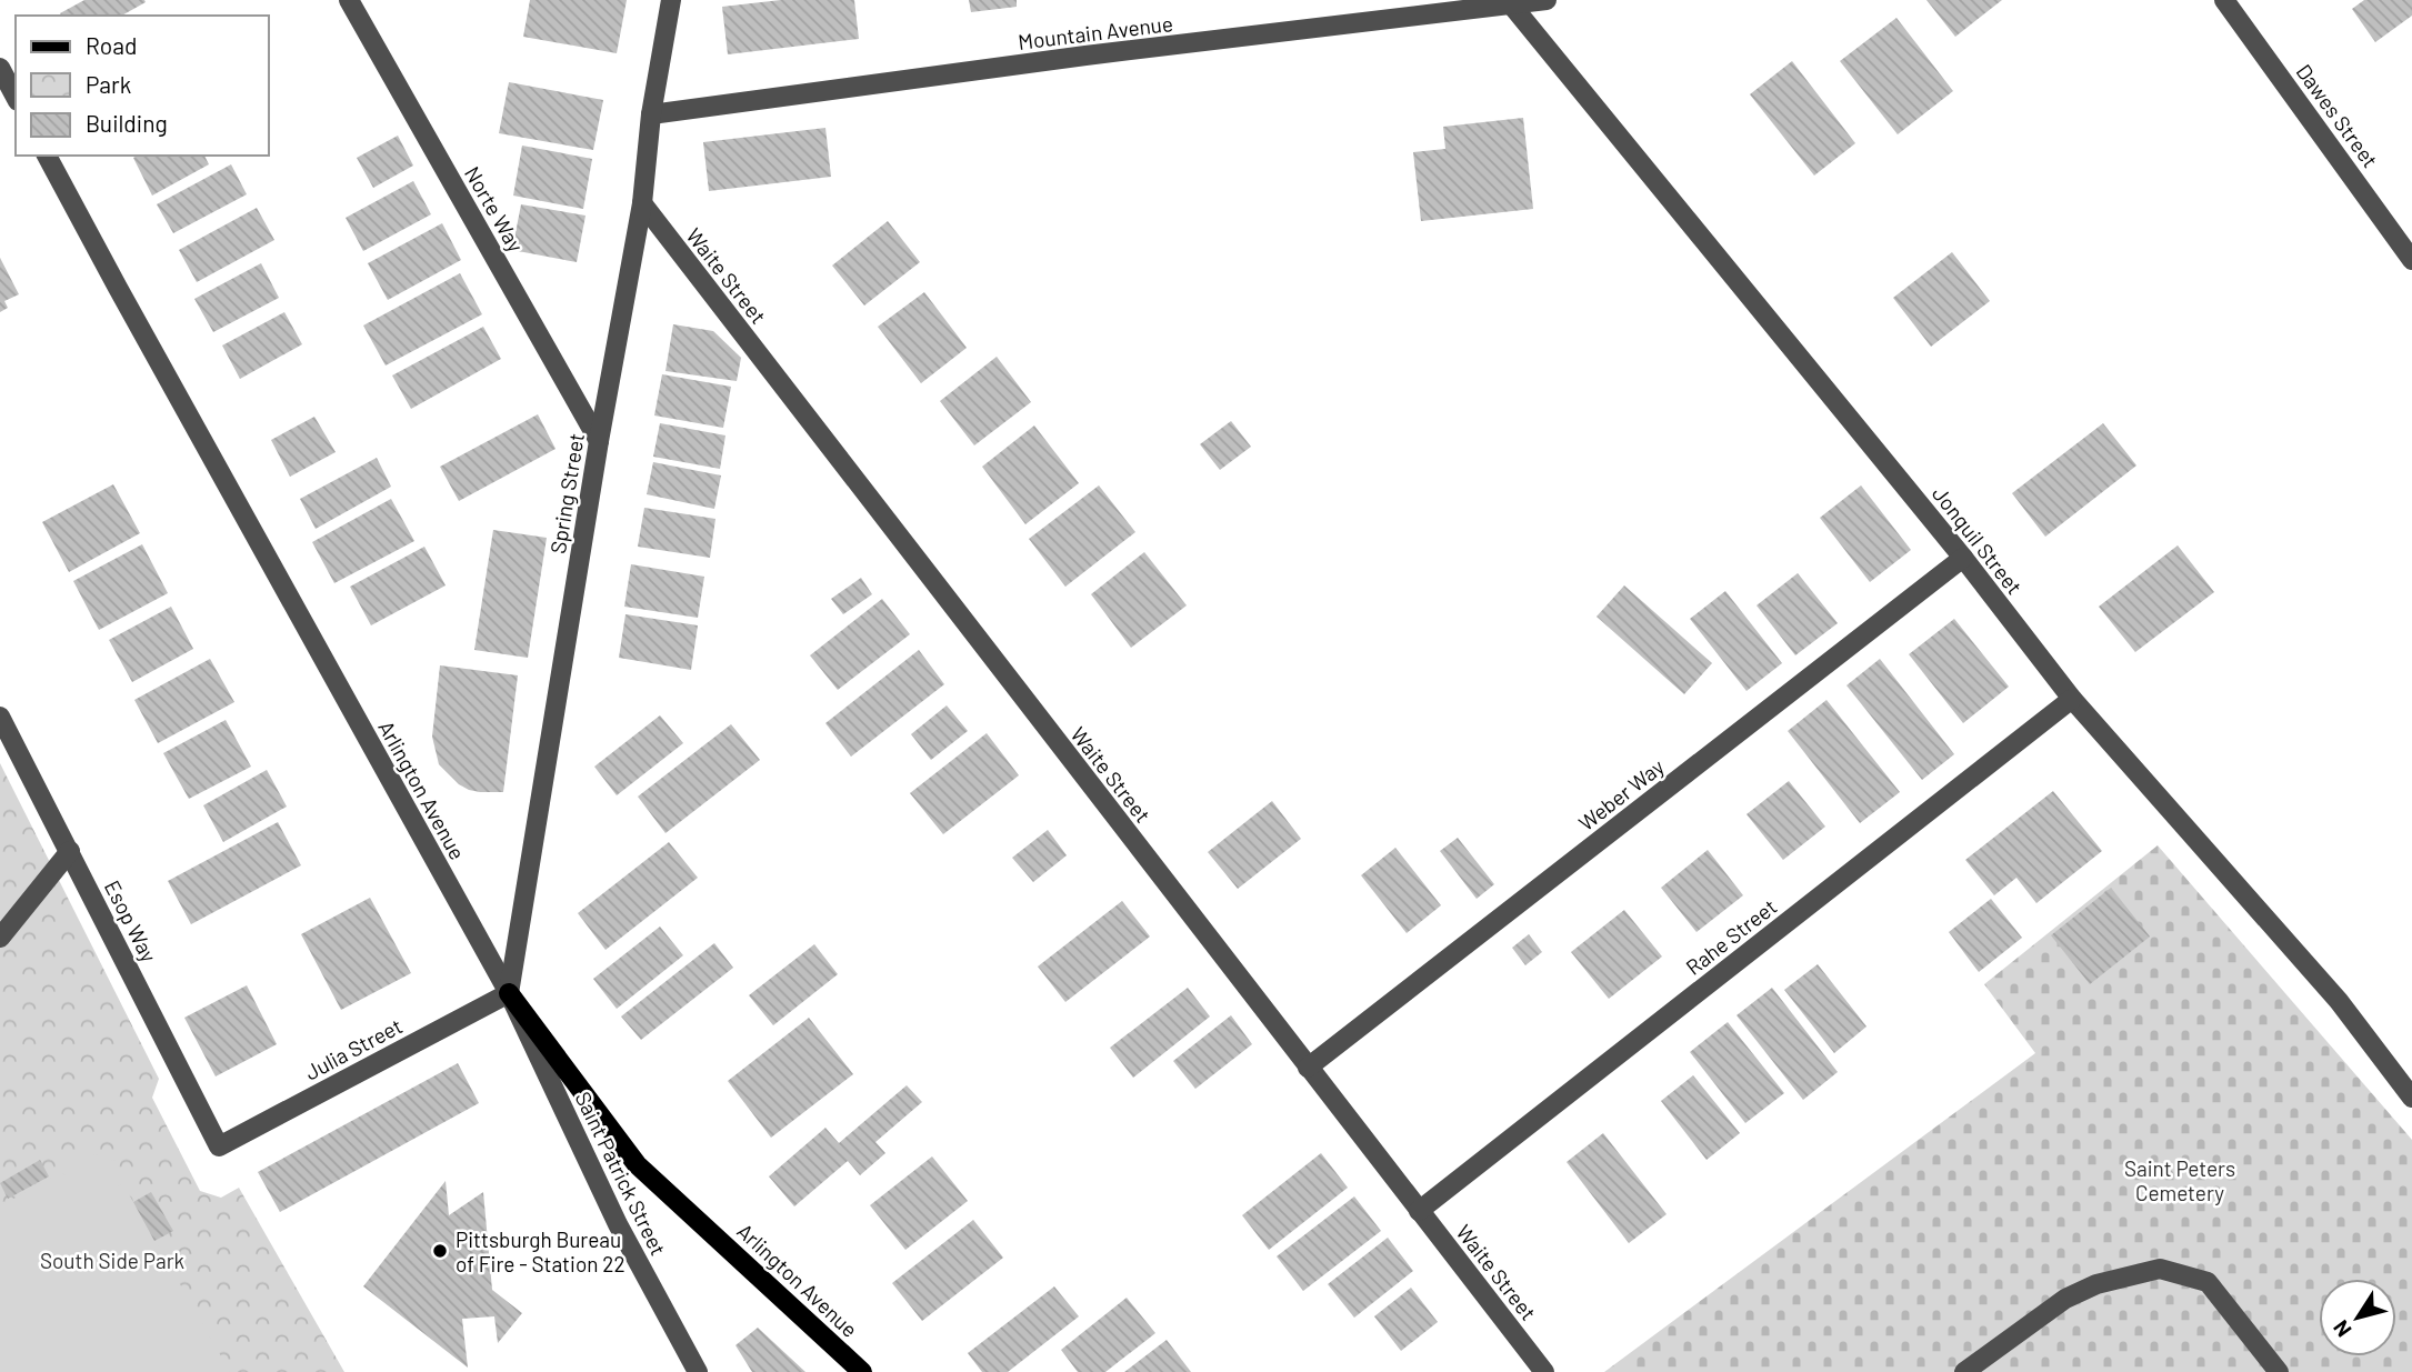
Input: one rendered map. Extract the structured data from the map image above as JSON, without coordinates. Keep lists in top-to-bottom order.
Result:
{
  "streets": {
    "main road": ["Arlington Avenue"],
    "street": [
      "Mountain Avenue",
      "Dawes Street",
      "Norte Way",
      "Waite Street",
      "Spring Street",
      "Jonquil Street",
      "Weber Way",
      "Esop Way",
      "Rahe Street",
      "Julia Street",
      "Saint Patrick Street"
    ]
  },
  "crossings": [
    ["Mountain Avenue", "Spring Street"],
    ["Mountain Avenue", "Jonquil Street"],
    ["Norte Way", "Spring Street"],
    ["Waite Street", "Spring Street"],
    ["Waite Street", "Weber Way"],
    ["Waite Street", "Rahe Street"],
    ["Spring Street", "Arlington Avenue"],
    ["Spring Street", "Julia Street"],
    ["Spring Street", "Saint Patrick Street"],
    ["Jonquil Street", "Weber Way"],
    ["Jonquil Street", "Rahe Street"],
    ["Arlington Avenue", "Julia Street"],
    ["Arlington Avenue", "Saint Patrick Street"],
    ["Esop Way", "Julia Street"],
    ["Julia Street", "Saint Patrick Street"]
  ],
  "parks": ["Saint Peters Cemetery", "South Side Park"],
  "places": ["Pittsburgh Bureau of Fire - Station 22"],
  "legend": ["Road", "Park", "Building"],
  "north": "bottom left"
}
